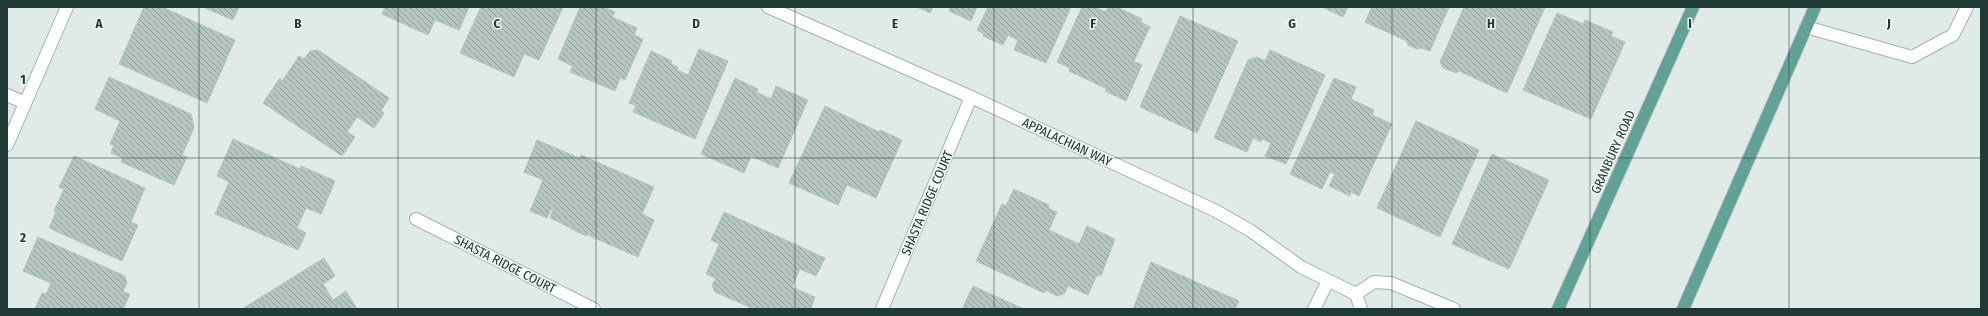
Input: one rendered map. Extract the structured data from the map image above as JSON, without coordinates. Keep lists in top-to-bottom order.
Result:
{
  "streets": {
    "main road": ["GRANBURY ROAD"],
    "street": ["APPALACHIAN WAY", "SHASTA RIDGE COURT"]
  },
  "crossings": [
    ["APPALACHIAN WAY", "SHASTA RIDGE COURT"]
  ],
  "grid": {
    "columns": [
      "A",
      "B",
      "C",
      "D",
      "E",
      "F",
      "G",
      "H",
      "I",
      "J"
    ],
    "rows": ["1", "2"]
  }
}
